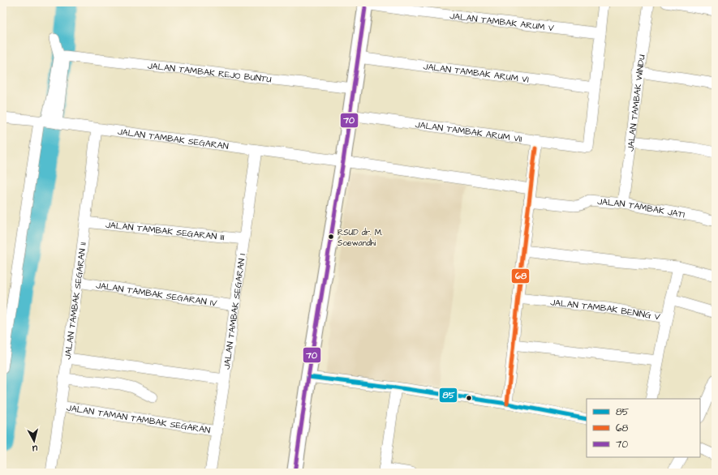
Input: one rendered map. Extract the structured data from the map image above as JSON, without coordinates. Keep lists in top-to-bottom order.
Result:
{
  "streets": {
    "street": [
      "JALAN TAMBAK ARUM V",
      "JALAN TAMBAK REJO BUNTU",
      "JALAN TAMBAK ARUM VI",
      "JALAN TAMBAK WINDU",
      "JALAN TAMBAK ARUM VII",
      "JALAN TAMBAK SEGARAN",
      "JALAN TAMBAK JATI",
      "JALAN TAMBAK SEGARAN III",
      "JALAN TAMBAK SEGARAN IV",
      "JALAN TAMBAK SEGARAN II",
      "JALAN TAMBAK BENING V",
      "JALAN TAMBAK SEGARAN I",
      "JALAN TAMAN TAMBAK SEGARAN"
    ]
  },
  "crossings": [
    ["JALAN TAMBAK REJO BUNTU", "JALAN TAMBAK SEGARAN"],
    ["JALAN TAMBAK ARUM VI", "JALAN TAMBAK ARUM VII"],
    ["JALAN TAMBAK WINDU", "JALAN TAMBAK JATI"],
    ["JALAN TAMBAK SEGARAN", "JALAN TAMBAK SEGARAN II"],
    ["JALAN TAMBAK SEGARAN", "JALAN TAMBAK SEGARAN I"],
    ["JALAN TAMBAK SEGARAN III", "JALAN TAMBAK SEGARAN II"],
    ["JALAN TAMBAK SEGARAN III", "JALAN TAMBAK SEGARAN I"],
    ["JALAN TAMBAK SEGARAN IV", "JALAN TAMBAK SEGARAN II"],
    ["JALAN TAMBAK SEGARAN IV", "JALAN TAMBAK SEGARAN I"],
    ["JALAN TAMBAK SEGARAN II", "JALAN TAMAN TAMBAK SEGARAN"],
    ["JALAN TAMBAK SEGARAN I", "JALAN TAMAN TAMBAK SEGARAN"]
  ],
  "places": ["RSUD dr. M. Soewandhi"],
  "lines": ["transit line 70", "transit line 68", "transit line 85"],
  "legend": ["85", "68", "70"],
  "north": "bottom"
}
